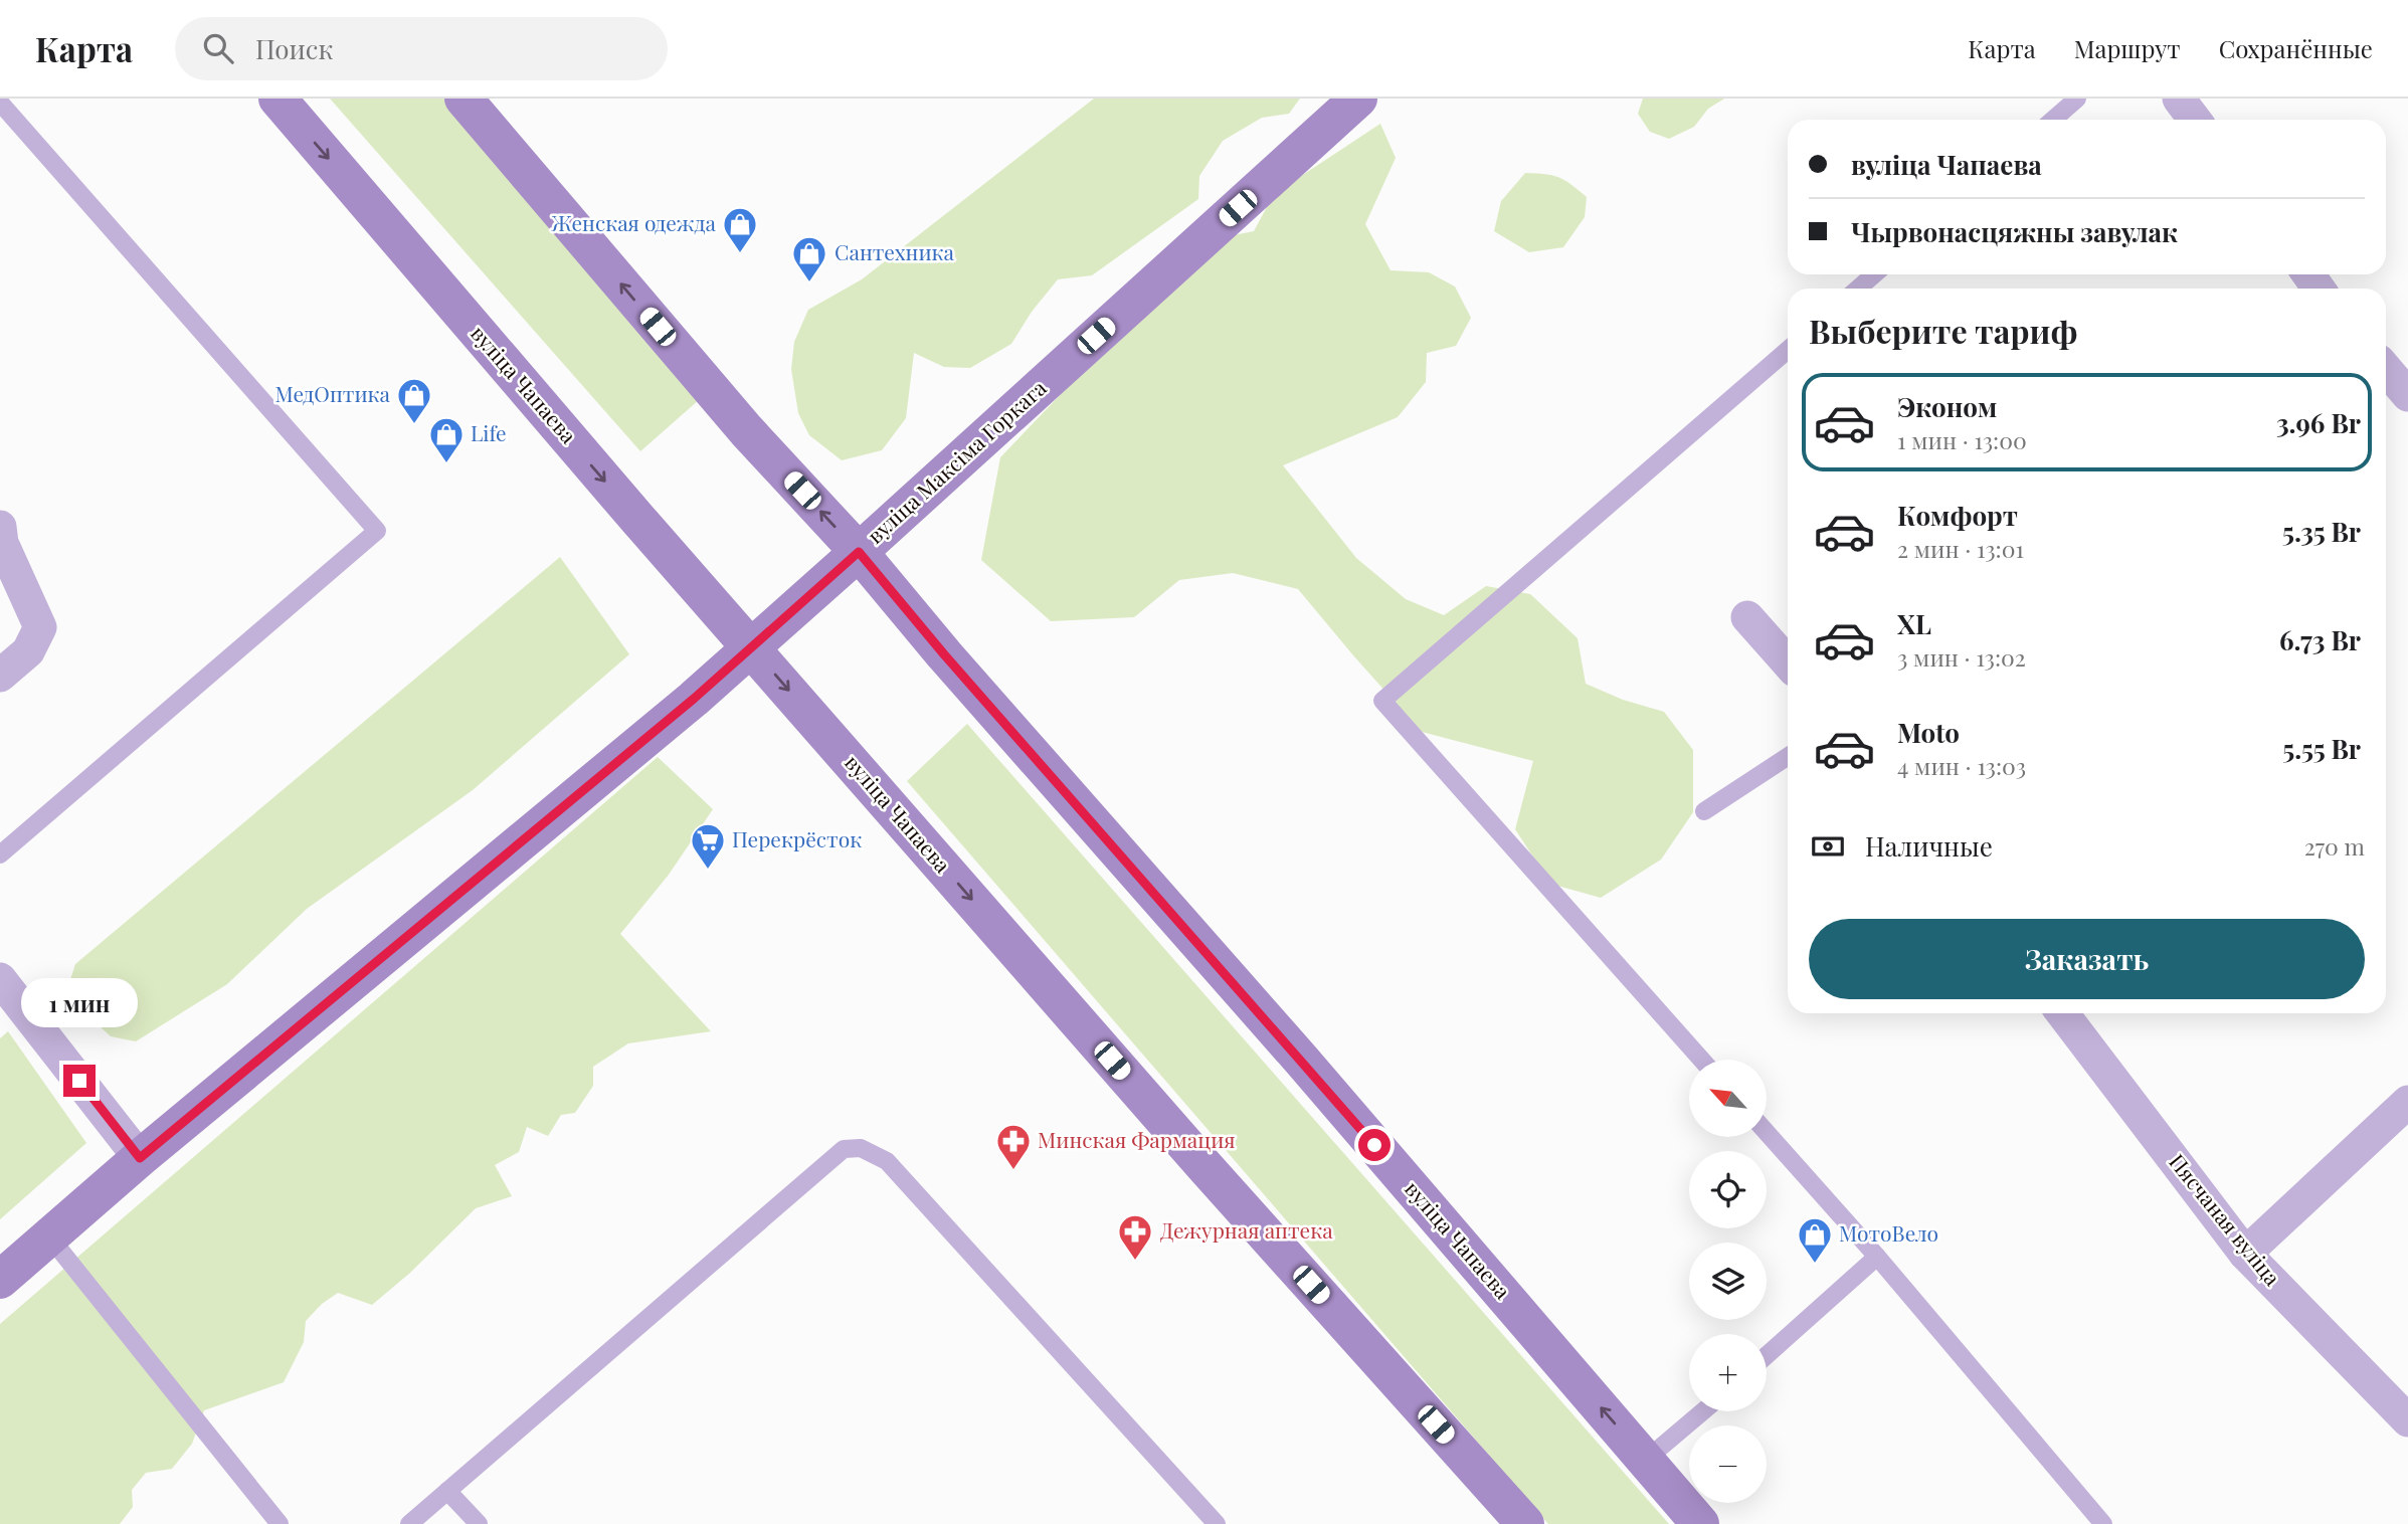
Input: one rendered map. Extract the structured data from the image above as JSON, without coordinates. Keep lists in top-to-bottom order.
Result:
{
  "streets": {
    "main road": ["вуліца Чапаева", "вуліца Максіма Горкага"],
    "street": ["Пясчаная вуліца"]
  },
  "crossings": [
    ["вуліца Чапаева", "вуліца Максіма Горкага"]
  ],
  "places": {
    "shop": [
      "Женская одежда",
      "Сантехника",
      "МедОптика",
      "Life",
      "МотоВело"
    ],
    "supermarket": ["Перекрёсток"],
    "pharmacy": ["Минская Фармация", "Дежурная аптека"]
  },
  "north": "top left",
  "page": {
    "header": "Карта",
    "search": "Поиск",
    "nav": ["Карта", "Маршрут", "Сохранённые"],
    "banner": ["вуліца Чапаева", "Чырвонасцяжны завулак"],
    "heading": "Выберите тариф",
    "list": [
      {
        "name": "Эконом",
        "note": "1 мин · 13:00",
        "value": "3.96 Br"
      },
      {
        "name": "Комфорт",
        "note": "2 мин · 13:01",
        "value": "5.35 Br"
      },
      {
        "name": "XL",
        "note": "3 мин · 13:02",
        "value": "6.73 Br"
      },
      {
        "name": "Moto",
        "note": "4 мин · 13:03",
        "value": "5.55 Br"
      }
    ],
    "pay": ["Наличные", "270 m"],
    "buttons": "Заказать",
    "bubble": "1 мин",
    "map_buttons": ["+", "−"]
  }
}
